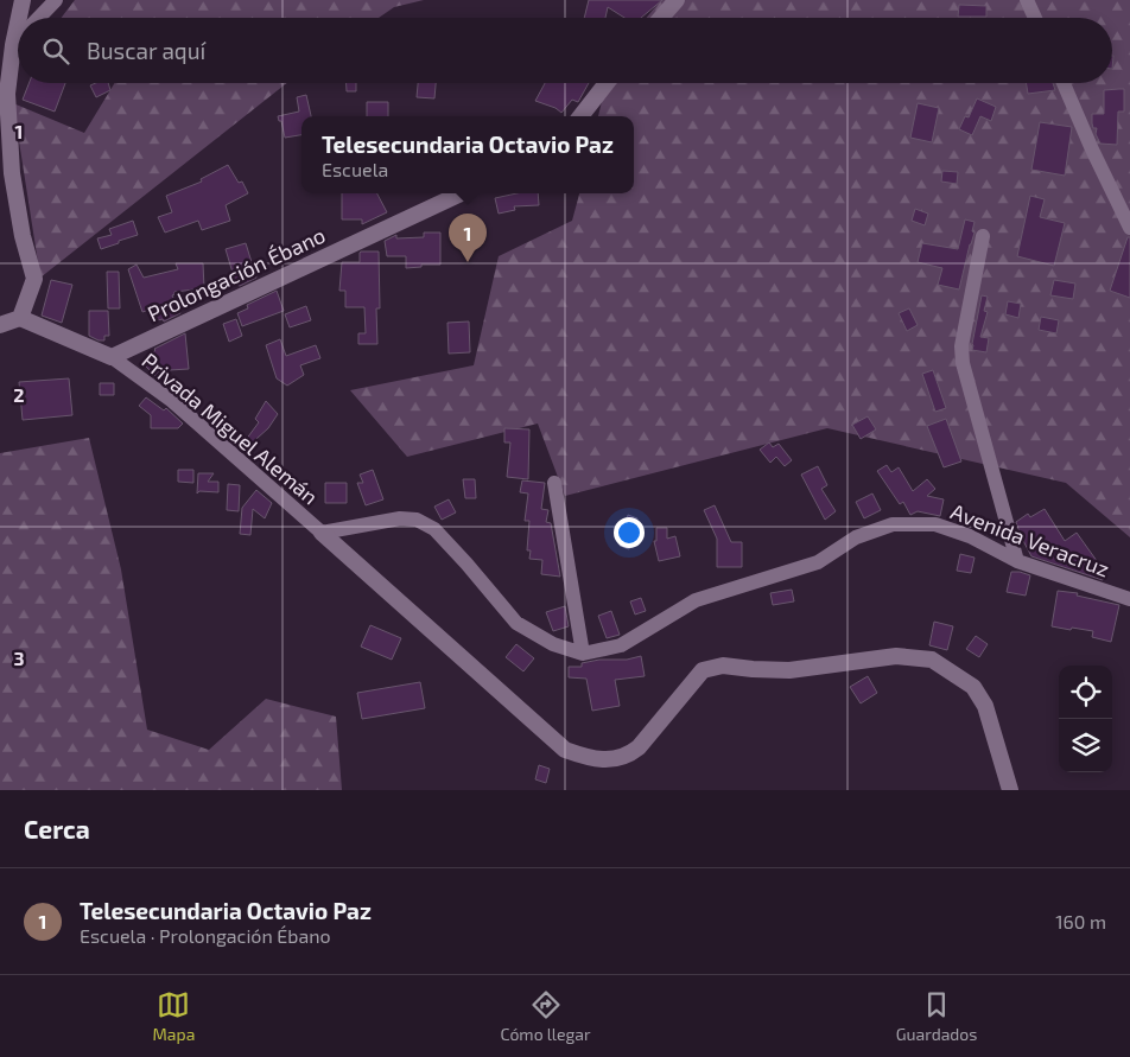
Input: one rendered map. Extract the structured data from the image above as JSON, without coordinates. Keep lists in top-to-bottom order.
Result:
{
  "streets": {
    "street": ["Prolongación Ébano", "Privada Miguel Alemán", "Avenida Veracruz"]
  },
  "crossings": [
    ["Prolongación Ébano", "Privada Miguel Alemán"]
  ],
  "page": {
    "search": "Buscar aquí",
    "popup": ["Telesecundaria Octavio Paz", "Escuela"],
    "pins": "1",
    "heading": "Cerca",
    "list": [
      {
        "mark": "1",
        "name": "Telesecundaria Octavio Paz",
        "note": "Escuela · Prolongación Ébano",
        "value": "160 m"
      }
    ],
    "nav": ["Mapa", "Cómo llegar", "Guardados"]
  },
  "grid": {
    "rows": ["1", "2", "3"]
  }
}
